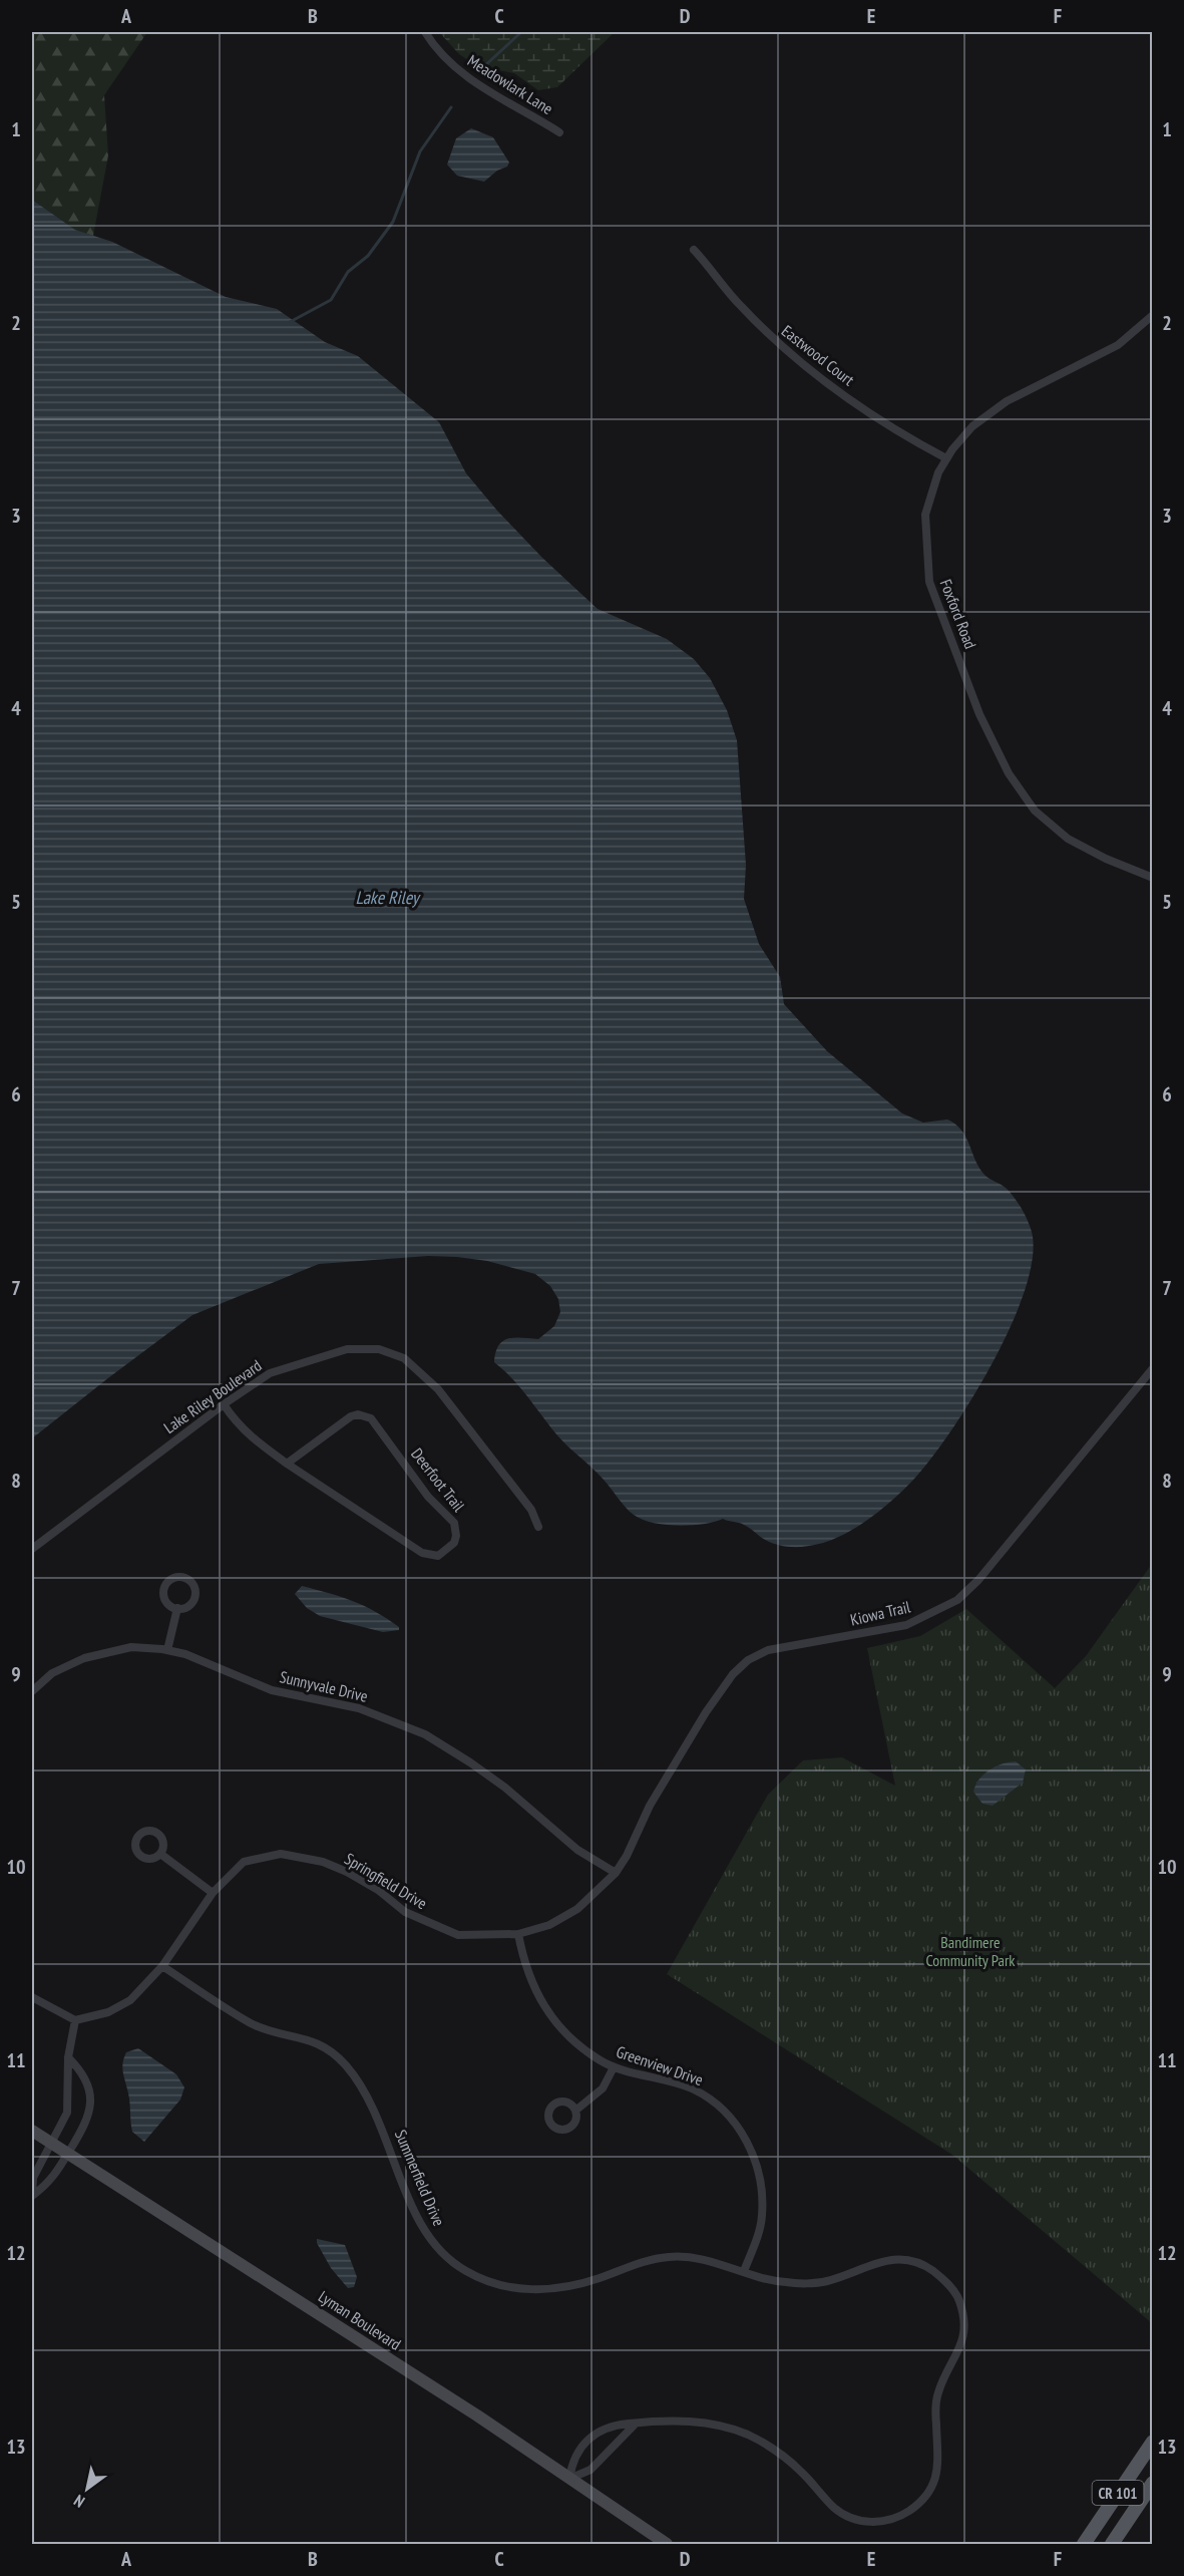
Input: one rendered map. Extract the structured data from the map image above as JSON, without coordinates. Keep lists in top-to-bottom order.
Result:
{
  "streets": {
    "main road": ["CR 101"],
    "street": [
      "Meadowlark Lane",
      "Eastwood Court",
      "Foxford Road",
      "Lake Riley Boulevard",
      "Deerfoot Trail",
      "Kiowa Trail",
      "Sunnyvale Drive",
      "Springfield Drive",
      "Greenview Drive",
      "Summerfield Drive",
      "Lyman Boulevard"
    ]
  },
  "crossings": [
    ["Eastwood Court", "Foxford Road"],
    ["Lake Riley Boulevard", "Deerfoot Trail"],
    ["Kiowa Trail", "Springfield Drive"],
    ["Sunnyvale Drive", "Springfield Drive"],
    ["Springfield Drive", "Greenview Drive"],
    ["Springfield Drive", "Summerfield Drive"],
    ["Greenview Drive", "Summerfield Drive"],
    ["Summerfield Drive", "Lyman Boulevard"]
  ],
  "water": ["Lake Riley"],
  "parks": ["Bandimere Community Park"],
  "north": "bottom left",
  "grid": {
    "columns": [
      "A",
      "B",
      "C",
      "D",
      "E",
      "F"
    ],
    "rows": [
      "1",
      "2",
      "3",
      "4",
      "5",
      "6",
      "7",
      "8",
      "9",
      "10",
      "11",
      "12",
      "13"
    ]
  }
}
